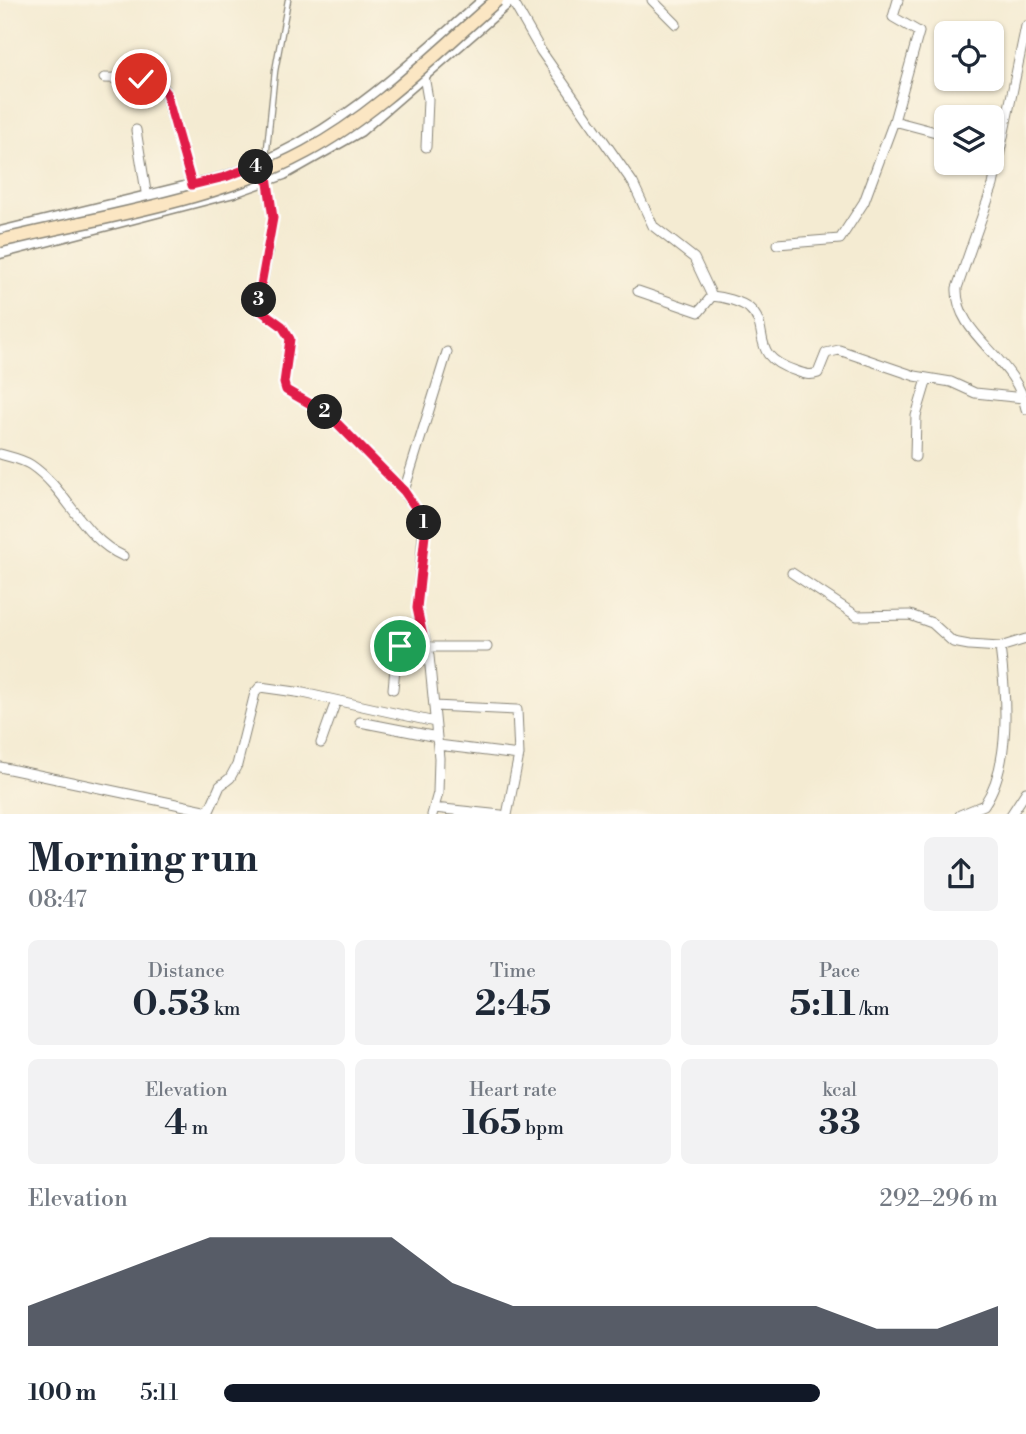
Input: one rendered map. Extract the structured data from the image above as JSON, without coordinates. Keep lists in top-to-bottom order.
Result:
{
  "page": {
    "pins": [
      "4",
      "3",
      "2",
      "1"
    ],
    "heading": ["Morning run", "08:47"],
    "stats": [
      ["Distance", "0.53 km"],
      ["Time", "2:45"],
      ["Pace", "5:11 /km"],
      ["Elevation", "4 m"],
      ["Heart rate", "165 bpm"],
      ["kcal", "33"]
    ],
    "chart": ["Elevation", "292–296 m"],
    "list": [
      {
        "name": "100 m",
        "note": "5:11"
      }
    ]
  }
}
